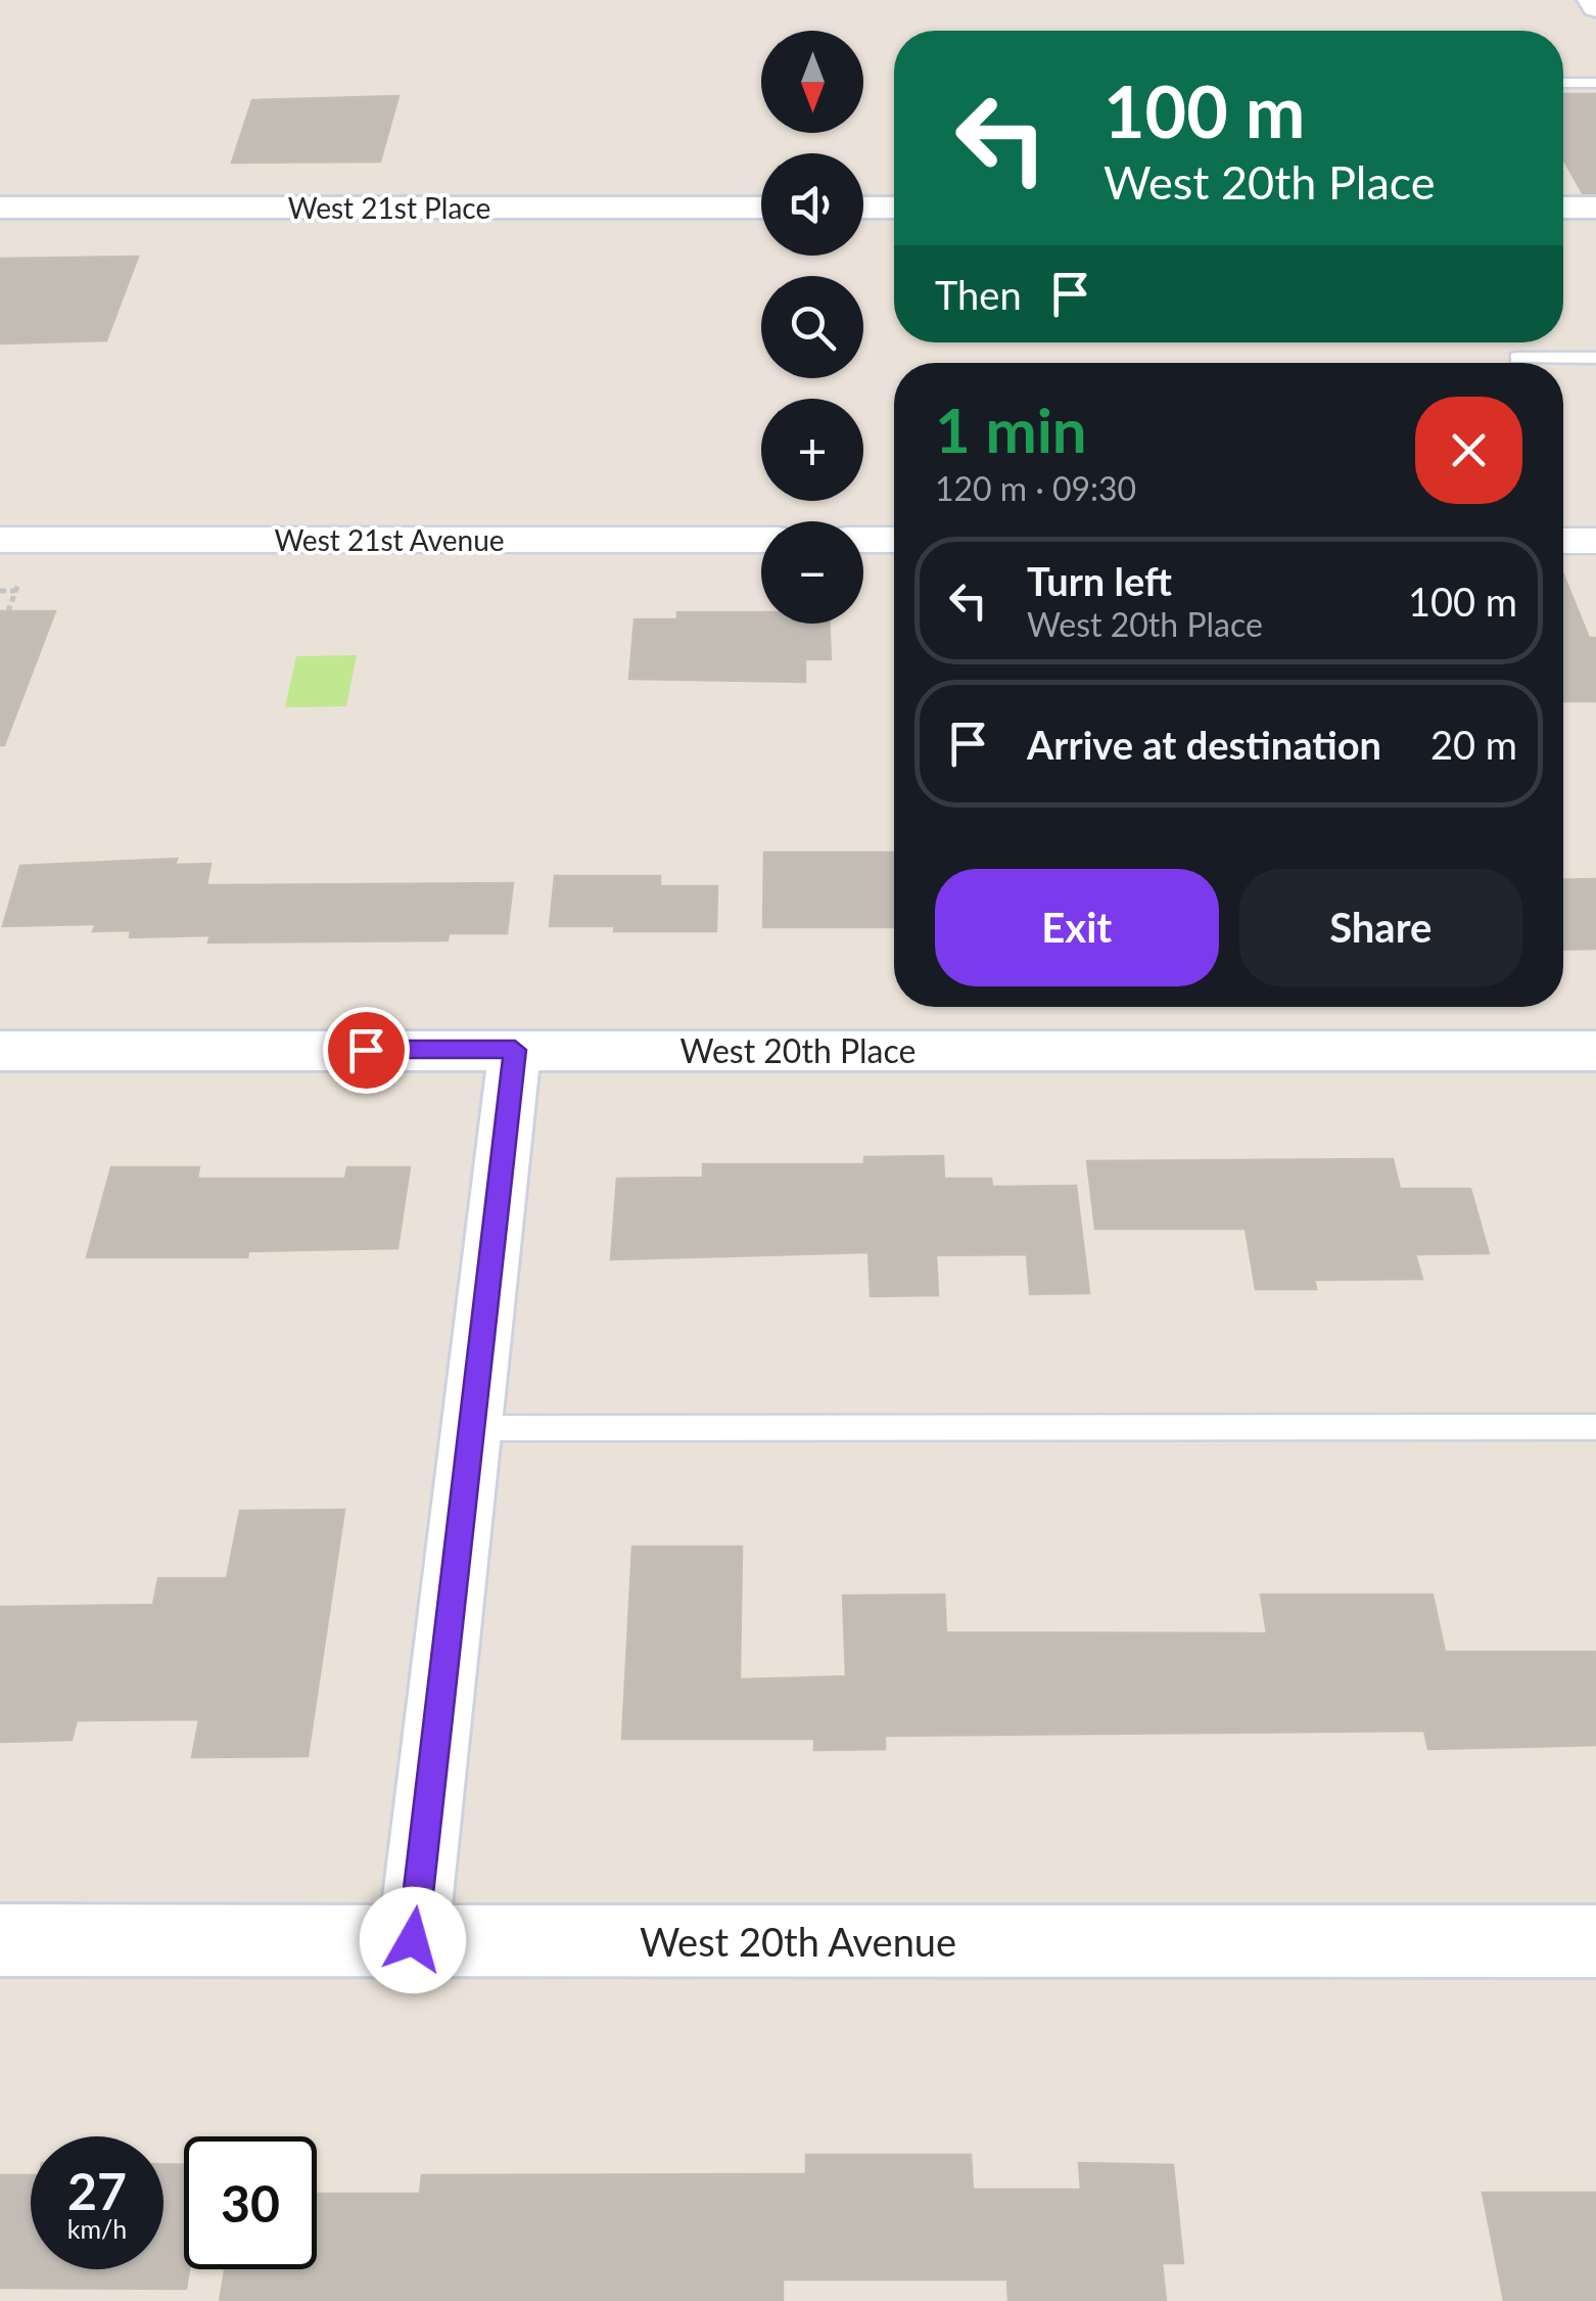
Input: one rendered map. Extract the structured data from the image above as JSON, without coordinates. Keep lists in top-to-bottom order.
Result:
{
  "streets": {
    "street": [
      "West 21st Place",
      "West 21st Avenue",
      "West 20th Place",
      "West 20th Avenue"
    ]
  },
  "north": "bottom",
  "page": {
    "map_buttons": ["+", "−"],
    "turn": ["100 m", "West 20th Place"],
    "then": "Then",
    "heading": ["1 min", "120 m · 09:30"],
    "list": [
      {
        "name": "Turn left",
        "note": "West 20th Place",
        "value": "100 m"
      },
      {
        "name": "Arrive at destination",
        "value": "20 m"
      }
    ],
    "buttons": ["Exit", "Share"],
    "speed": "27 km/h",
    "limit": "30"
  }
}
